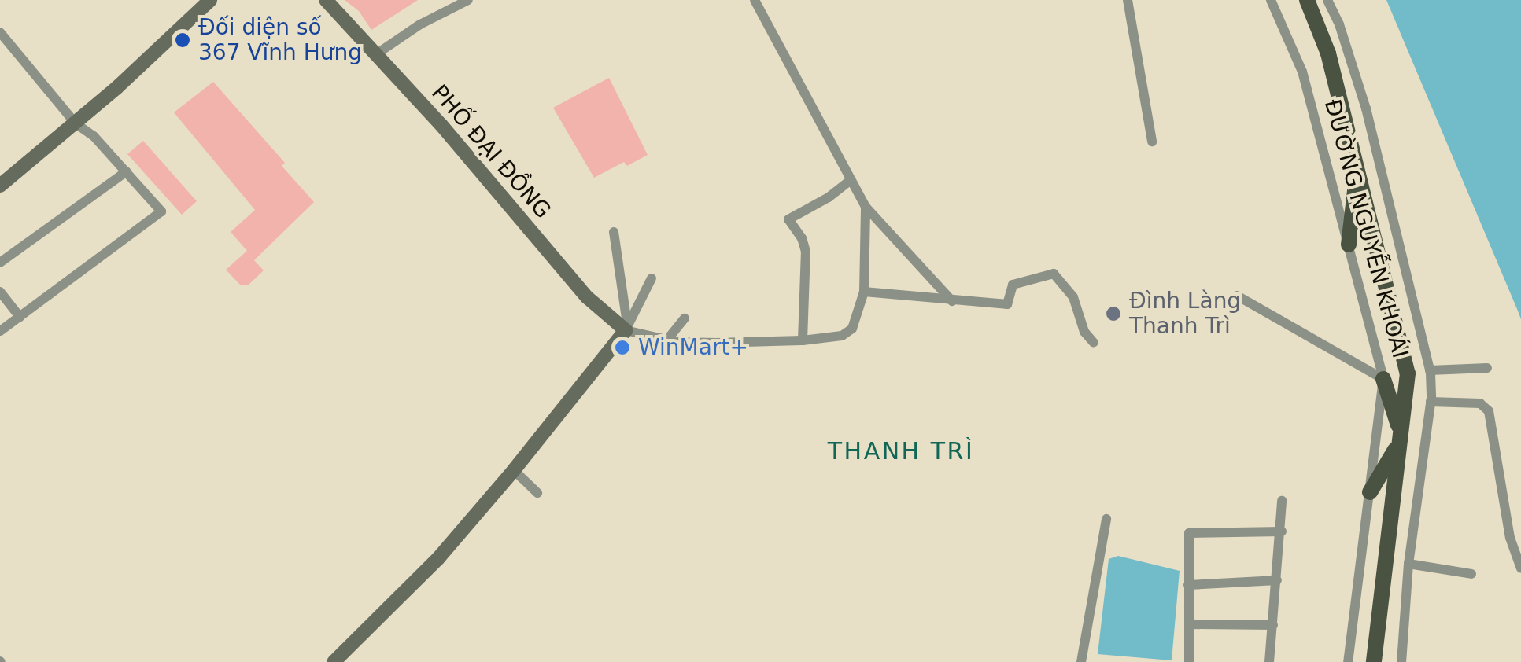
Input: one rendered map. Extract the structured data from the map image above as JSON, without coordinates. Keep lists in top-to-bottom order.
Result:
{
  "streets": {
    "main road": ["ĐƯỜNG NGUYỄN KHOÁI"],
    "street": ["PHỐ ĐẠI ĐỒNG"]
  },
  "districts": ["THANH TRÌ"],
  "places": ["Đối diện số 367 Vĩnh Hưng", "Đình Làng Thanh Trì", "WinMart+"]
}
